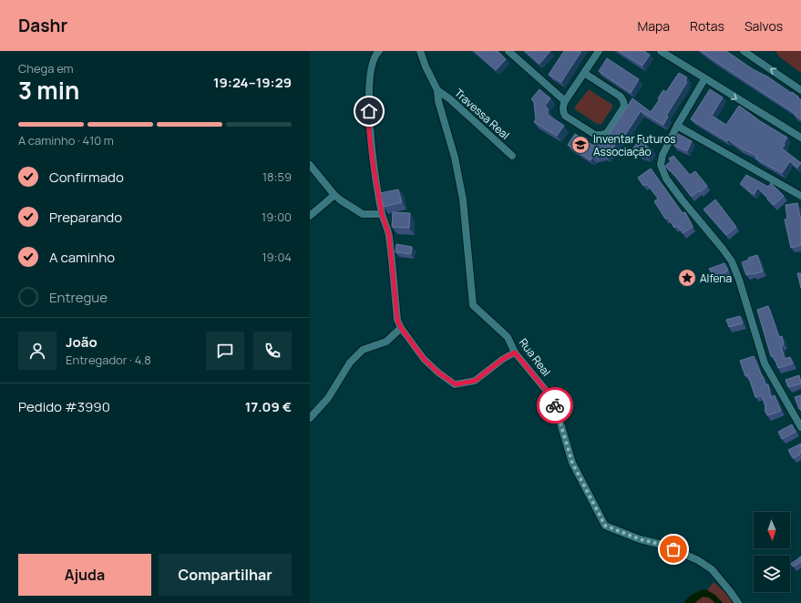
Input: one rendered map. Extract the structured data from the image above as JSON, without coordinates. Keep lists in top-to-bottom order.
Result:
{
  "streets": {
    "street": ["Travessa Real", "Rua Real"]
  },
  "crossings": [
    ["Travessa Real", "Rua Real"]
  ],
  "places": {
    "school or university": ["Inventar Futuros Associação"],
    "place": ["Alfena"]
  },
  "north": "bottom",
  "page": {
    "header": "Dashr",
    "nav": ["Mapa", "Rotas", "Salvos"],
    "heading": ["3 min", "Chega em", "19:24–19:29"],
    "panel": [
      "João",
      "Entregador · 4.8",
      "Pedido #3990",
      "17.09 €"
    ],
    "bar": "A caminho · 410 m",
    "list": [
      ["Confirmado", "18:59"],
      ["Preparando", "19:00"],
      ["A caminho", "19:04"],
      "Entregue"
    ],
    "buttons": ["Ajuda", "Compartilhar"]
  }
}
